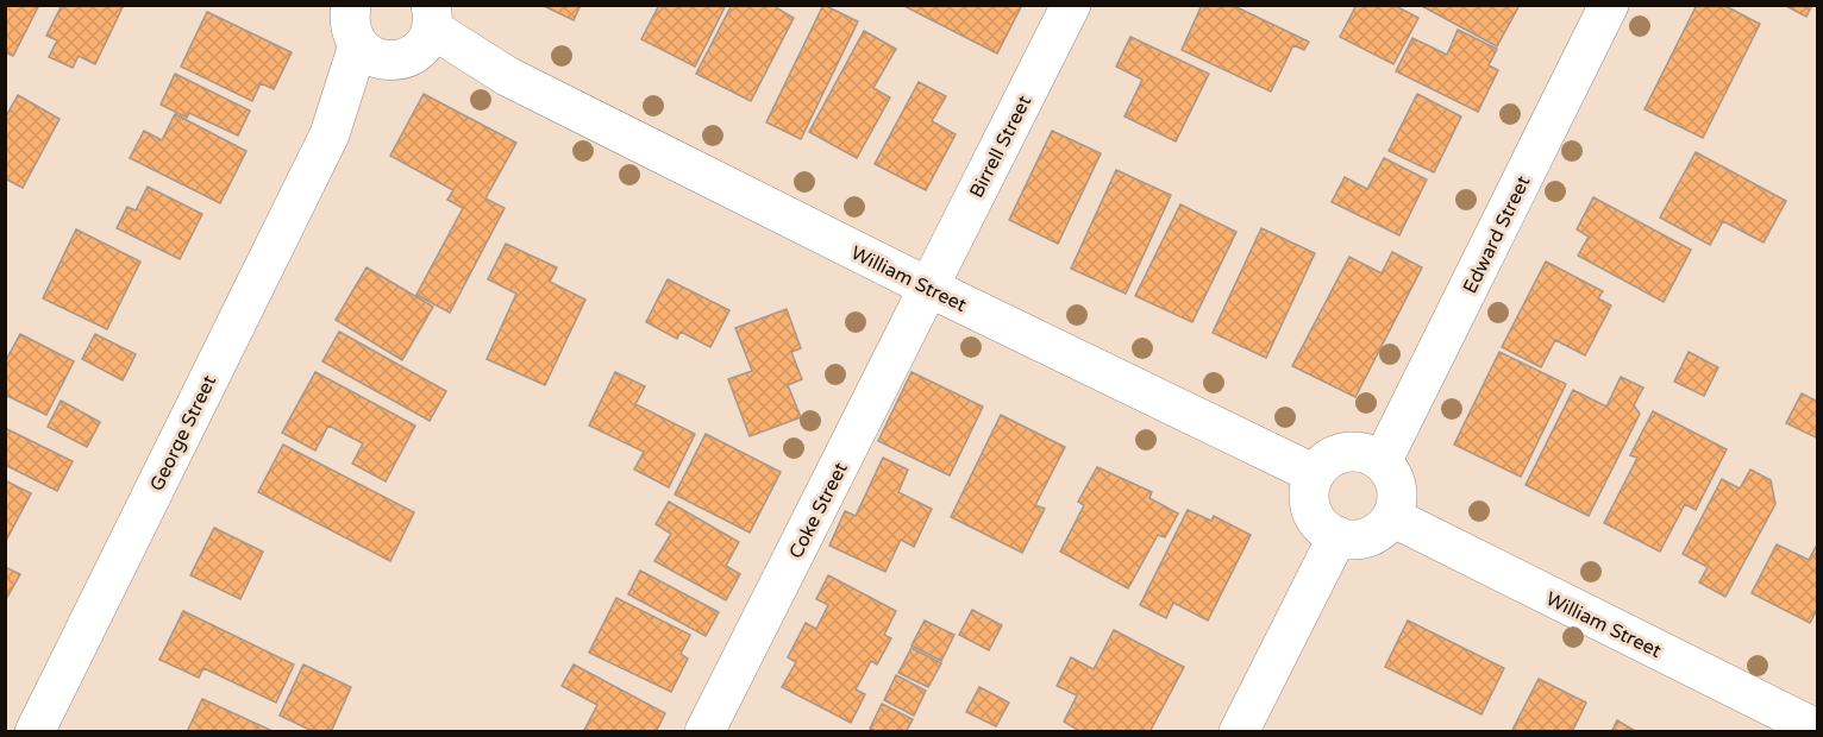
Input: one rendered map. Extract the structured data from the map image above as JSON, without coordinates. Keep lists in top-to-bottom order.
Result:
{
  "streets": {
    "street": [
      "Birrell Street",
      "Edward Street",
      "William Street",
      "George Street",
      "Coke Street"
    ]
  },
  "crossings": [
    ["Birrell Street", "William Street"],
    ["Birrell Street", "Coke Street"],
    ["Edward Street", "William Street"],
    ["William Street", "George Street"],
    ["William Street", "Coke Street"]
  ]
}
